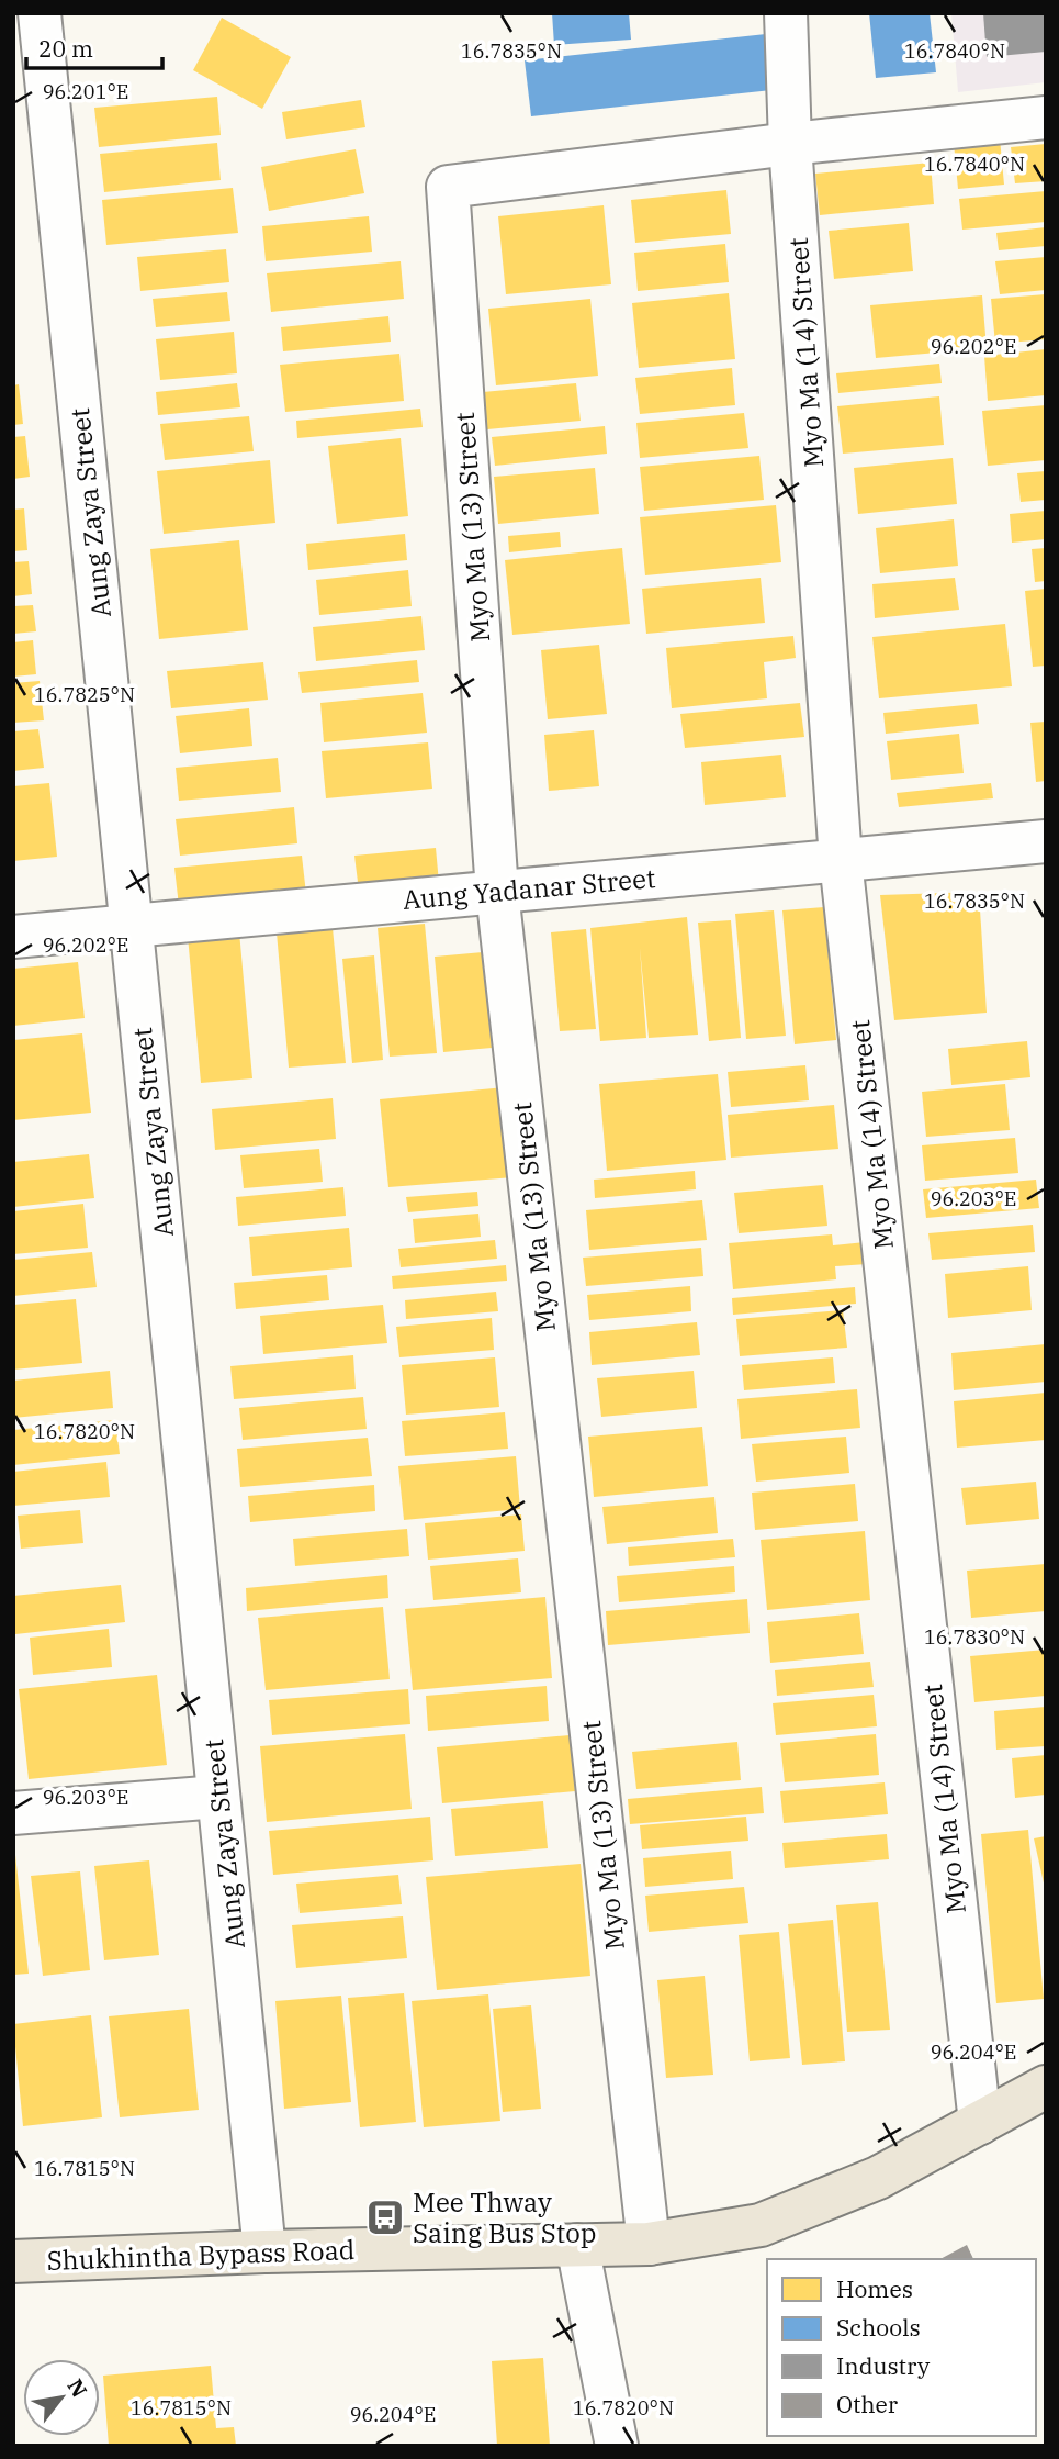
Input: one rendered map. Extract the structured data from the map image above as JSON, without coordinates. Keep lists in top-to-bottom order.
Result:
{
  "streets": {
    "main road": ["Shukhintha Bypass Road"],
    "street": [
      "Myo Ma (14) Street",
      "Aung Zaya Street",
      "Myo Ma (13) Street",
      "Aung Yadanar Street"
    ]
  },
  "crossings": [
    ["Myo Ma (14) Street", "Myo Ma (13) Street"],
    ["Myo Ma (14) Street", "Aung Yadanar Street"],
    ["Myo Ma (14) Street", "Shukhintha Bypass Road"],
    ["Aung Zaya Street", "Aung Yadanar Street"],
    ["Aung Zaya Street", "Shukhintha Bypass Road"],
    ["Myo Ma (13) Street", "Aung Yadanar Street"],
    ["Myo Ma (13) Street", "Shukhintha Bypass Road"]
  ],
  "places": {
    "bus stop": ["Mee Thway Saing Bus Stop"]
  },
  "legend": [
    "Homes",
    "Schools",
    "Industry",
    "Other"
  ],
  "scale_bar": "20 m",
  "north": "top right",
  "coordinates": [
    "16.7835°N",
    "16.7840°N",
    "96.201°E",
    "96.202°E",
    "16.7825°N",
    "96.203°E",
    "16.7820°N",
    "16.7830°N",
    "96.204°E",
    "16.7815°N"
  ]
}
